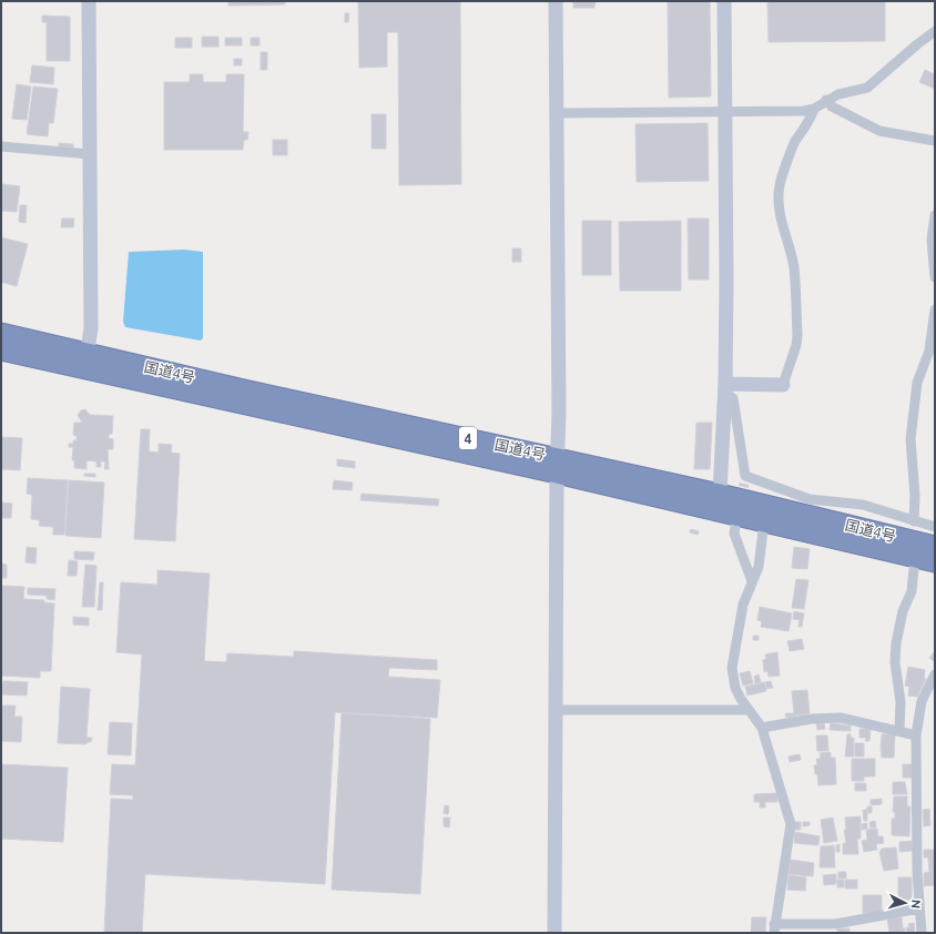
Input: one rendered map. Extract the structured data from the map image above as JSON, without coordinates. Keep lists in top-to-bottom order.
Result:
{
  "streets": {
    "highway": ["国道4号", "4"]
  },
  "north": "right"
}
